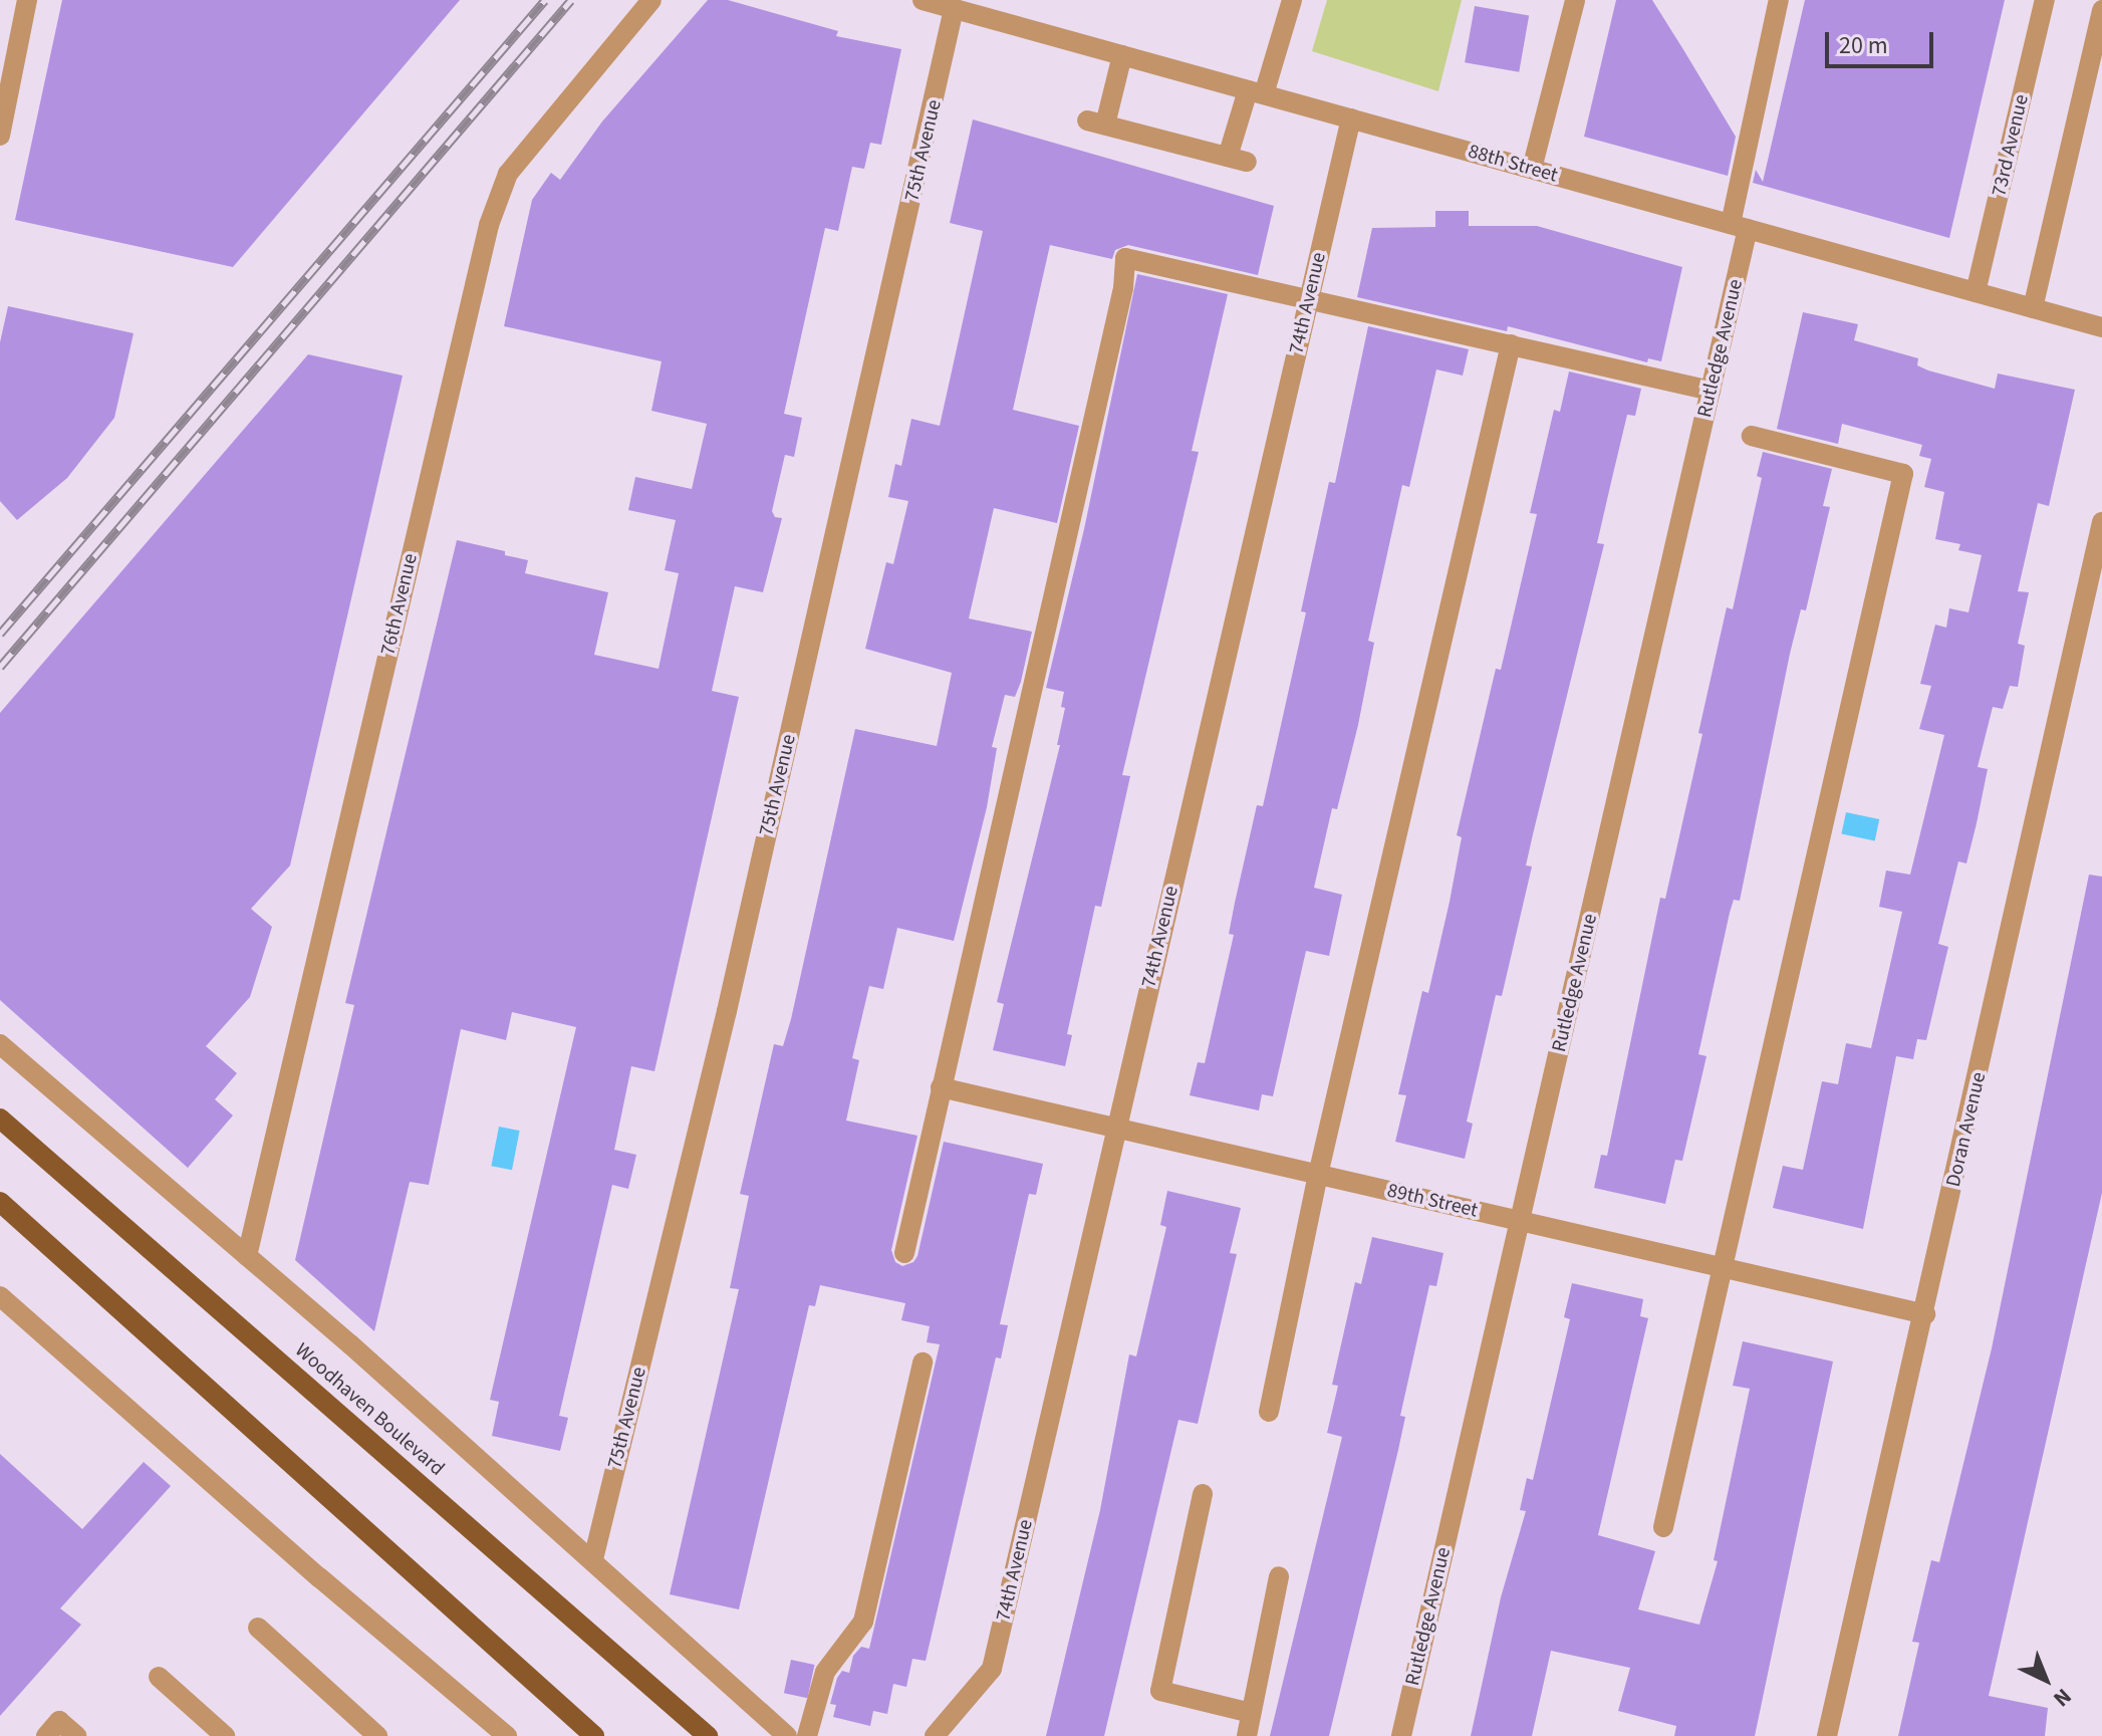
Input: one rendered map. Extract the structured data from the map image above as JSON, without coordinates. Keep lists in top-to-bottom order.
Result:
{
  "streets": {
    "main road": ["Woodhaven Boulevard"],
    "street": [
      "73rd Avenue",
      "75th Avenue",
      "88th Street",
      "74th Avenue",
      "Rutledge Avenue",
      "76th Avenue",
      "Doran Avenue",
      "89th Street"
    ]
  },
  "crossings": [
    ["73rd Avenue", "88th Street"],
    ["75th Avenue", "88th Street"],
    ["88th Street", "74th Avenue"],
    ["88th Street", "Rutledge Avenue"],
    ["74th Avenue", "89th Street"],
    ["Rutledge Avenue", "89th Street"],
    ["Doran Avenue", "89th Street"]
  ],
  "scale_bar": "20 m",
  "north": "bottom right"
}
